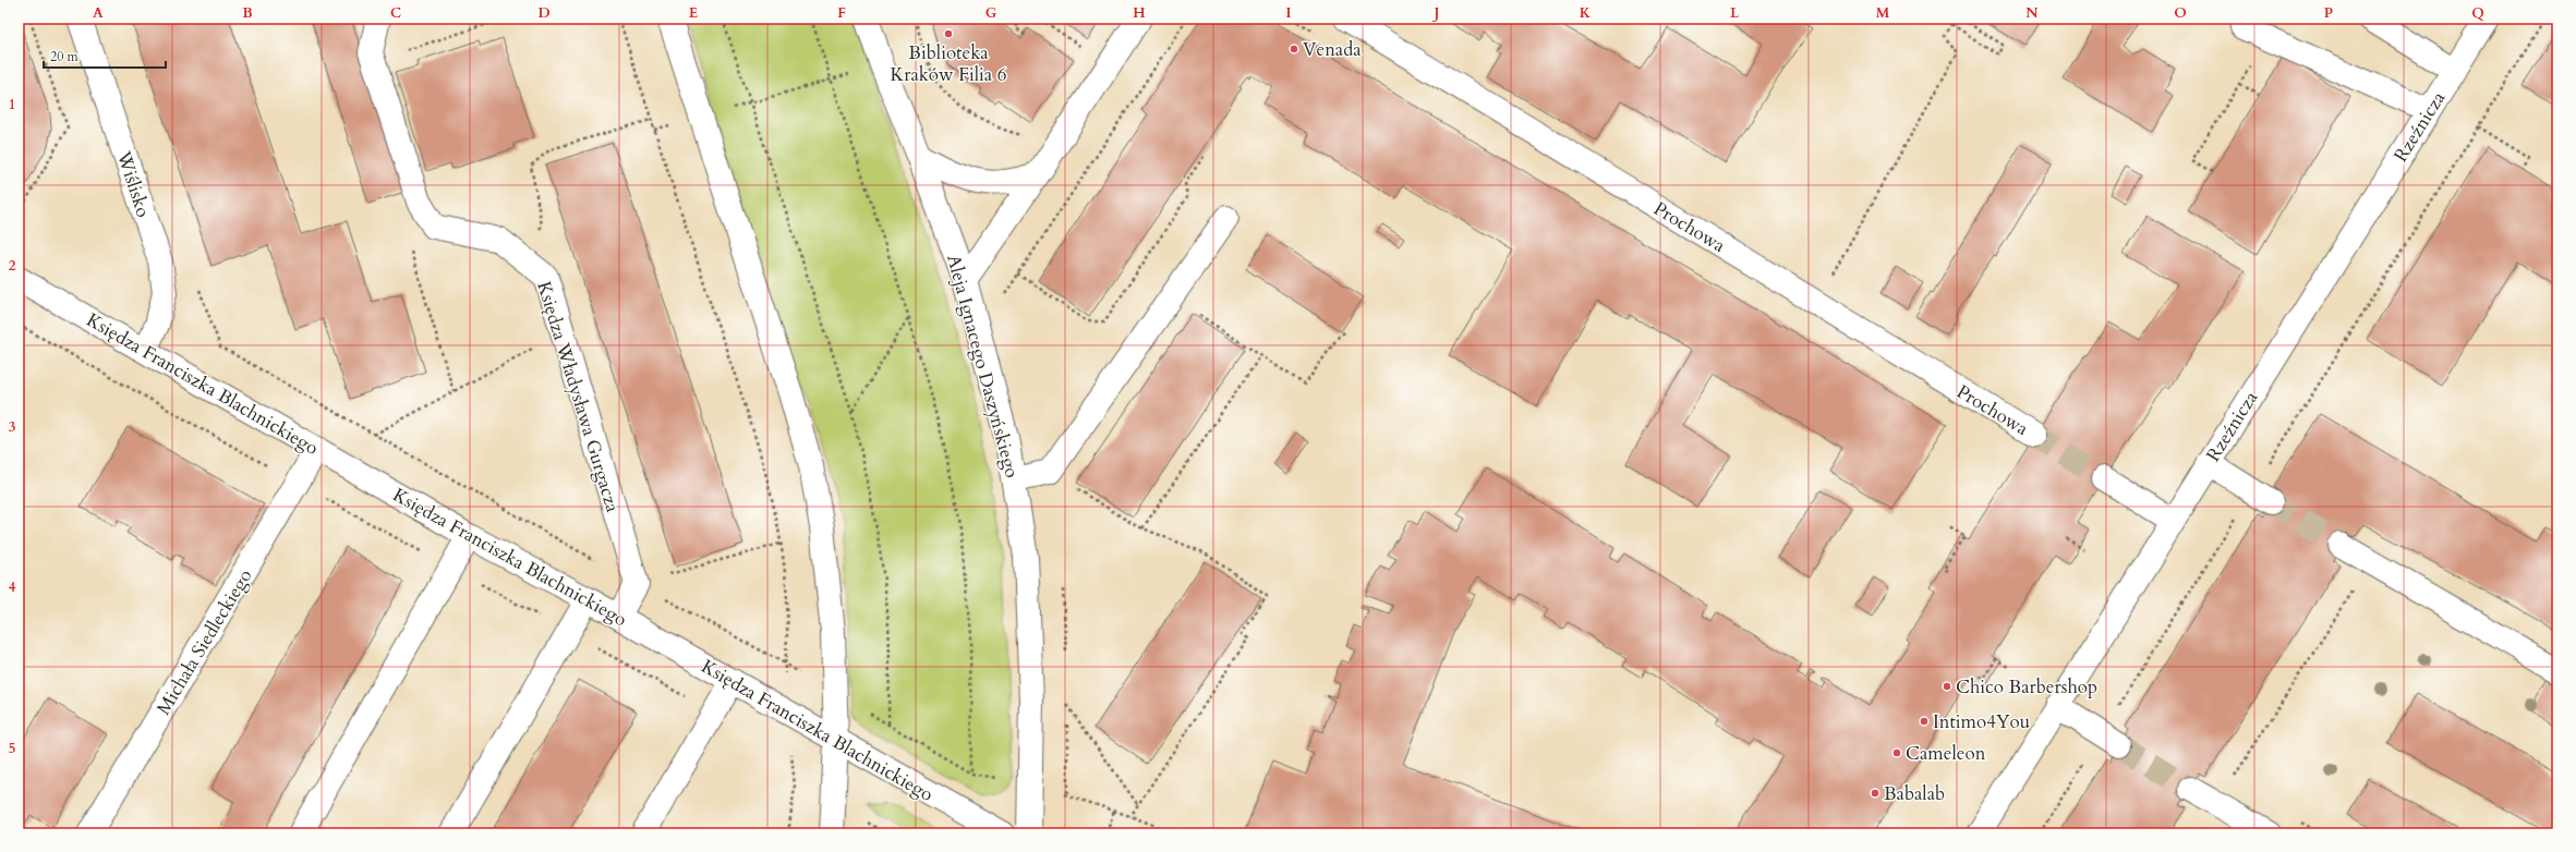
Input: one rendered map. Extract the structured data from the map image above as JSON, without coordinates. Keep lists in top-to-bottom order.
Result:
{
  "streets": {
    "street": [
      "Rzeźnicza",
      "Wiślisko",
      "Prochowa",
      "Aleja Ignacego Daszyńskiego",
      "Księdza Franciszka Blachnickiego",
      "Księdza Władysława Gurgacza",
      "Michała Siedleckiego"
    ]
  },
  "crossings": [
    ["Wiślisko", "Księdza Franciszka Blachnickiego"],
    ["Księdza Franciszka Blachnickiego", "Michała Siedleckiego"]
  ],
  "places": [
    "Biblioteka Kraków Filia 6",
    "Venada",
    "Chico Barbershop",
    "Intimo4You",
    "Cameleon",
    "Babalab"
  ],
  "scale_bar": "20 m",
  "grid": {
    "columns": [
      "A",
      "B",
      "C",
      "D",
      "E",
      "F",
      "G",
      "H",
      "I",
      "J",
      "K",
      "L",
      "M",
      "N",
      "O",
      "P",
      "Q"
    ],
    "rows": [
      "1",
      "2",
      "3",
      "4",
      "5"
    ]
  }
}
